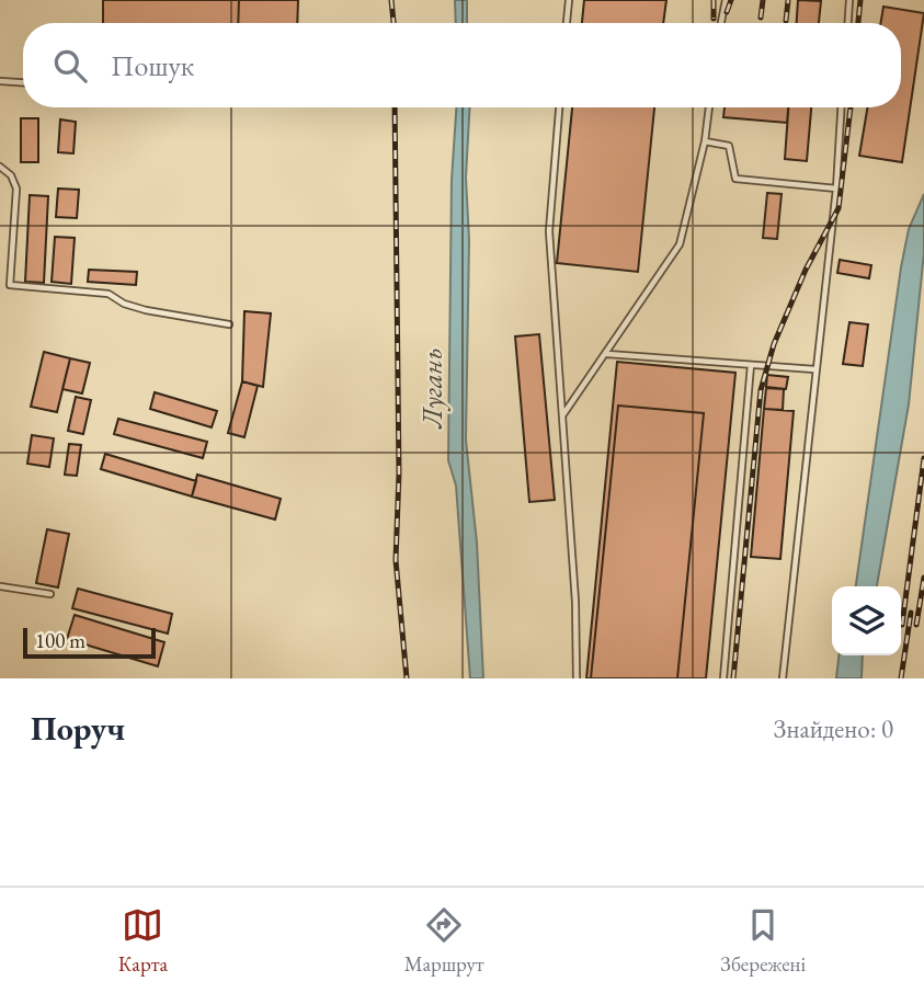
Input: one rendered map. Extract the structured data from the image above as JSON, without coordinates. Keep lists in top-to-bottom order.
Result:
{
  "water": ["Лугань"],
  "scale_bar": "100 m",
  "page": {
    "search": "Пошук",
    "scale": "100 m",
    "heading": ["Поруч", "Знайдено: 0"],
    "nav": ["Карта", "Маршрут", "Збережені"]
  }
}
